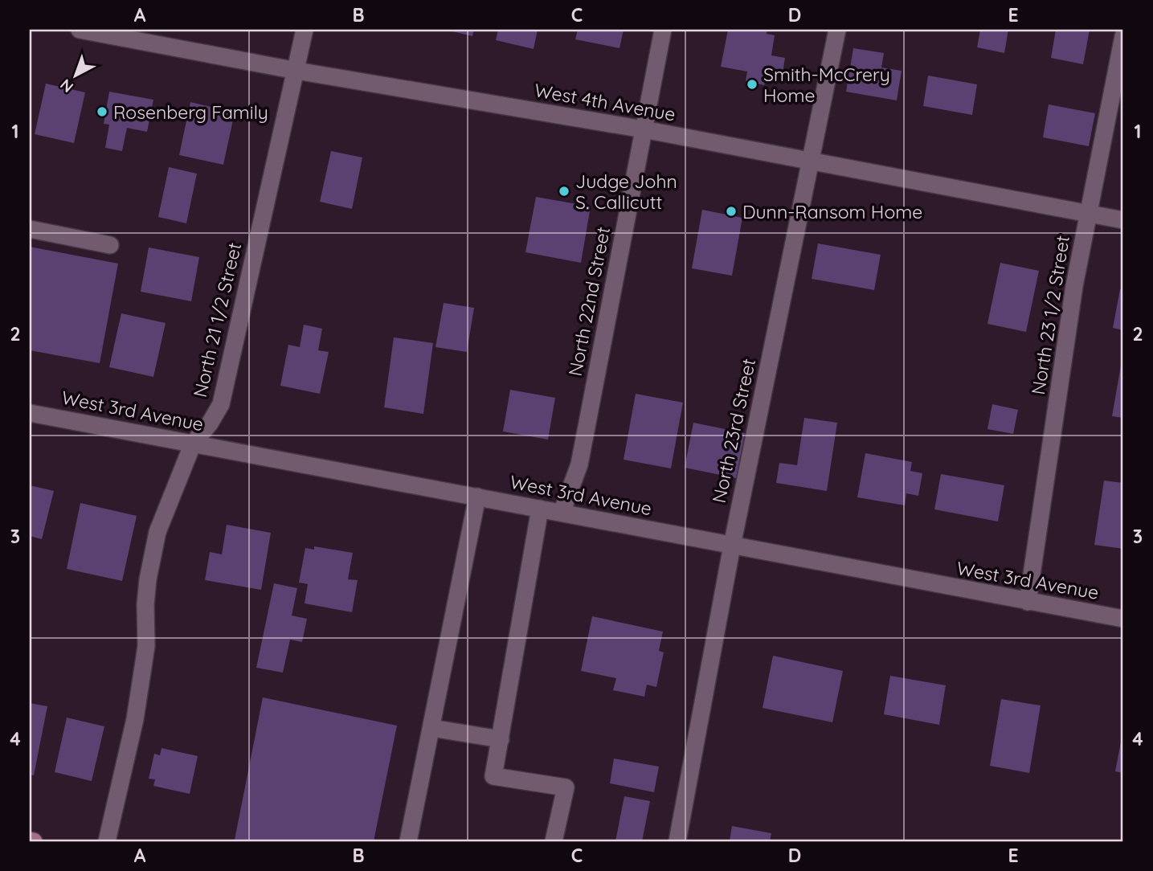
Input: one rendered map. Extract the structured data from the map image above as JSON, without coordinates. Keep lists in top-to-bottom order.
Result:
{
  "streets": {
    "street": [
      "West 4th Avenue",
      "North 22nd Street",
      "North 23 1/2 Street",
      "North 21 1/2 Street",
      "West 3rd Avenue",
      "North 23rd Street"
    ]
  },
  "crossings": [
    ["West 4th Avenue", "North 22nd Street"],
    ["West 4th Avenue", "North 23 1/2 Street"],
    ["West 4th Avenue", "North 21 1/2 Street"],
    ["West 4th Avenue", "North 23rd Street"],
    ["North 22nd Street", "West 3rd Avenue"],
    ["North 23 1/2 Street", "West 3rd Avenue"],
    ["North 21 1/2 Street", "West 3rd Avenue"],
    ["West 3rd Avenue", "North 23rd Street"]
  ],
  "places": [
    "Smith-McCrery Home",
    "Rosenberg Family",
    "Judge John S. Callicutt",
    "Dunn-Ransom Home"
  ],
  "north": "bottom left",
  "grid": {
    "columns": [
      "A",
      "B",
      "C",
      "D",
      "E"
    ],
    "rows": [
      "1",
      "2",
      "3",
      "4"
    ]
  }
}
